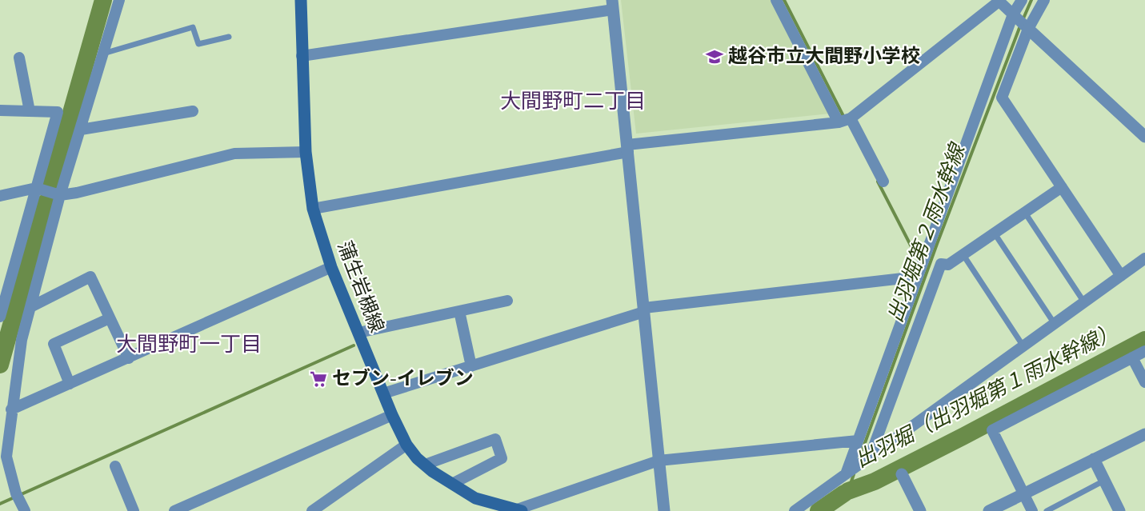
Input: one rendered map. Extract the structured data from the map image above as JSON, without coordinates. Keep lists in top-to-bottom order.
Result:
{
  "streets": {
    "main road": ["蒲生岩槻線"]
  },
  "districts": ["大間野町二丁目", "大間野町一丁目"],
  "water": ["出羽堀第２雨水幹線", "出羽堀（出羽堀第１雨水幹線）"],
  "places": {
    "school or university": ["越谷市立大間野小学校"],
    "supermarket": ["セブン-イレブン"]
  }
}
